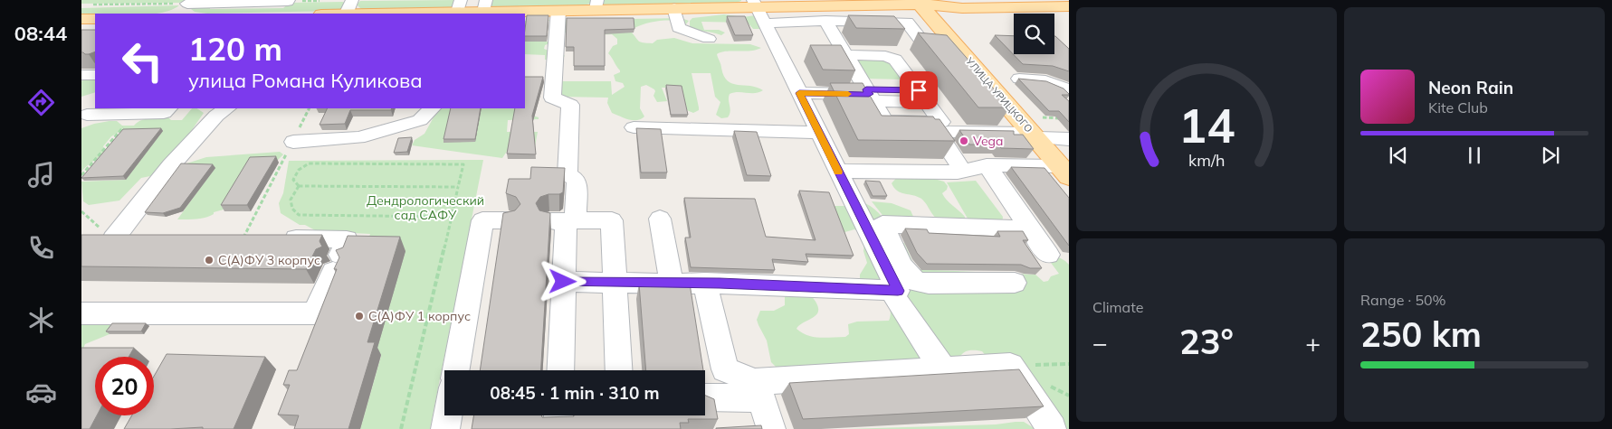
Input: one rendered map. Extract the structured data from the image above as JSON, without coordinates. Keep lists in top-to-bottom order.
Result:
{
  "streets": {
    "main road": ["УЛИЦА УРИЦКОГО"]
  },
  "parks": ["Дендрологический сад САФУ"],
  "places": ["Vega", "С(А)ФУ 3 корпус", "С(А)ФУ 1 корпус"],
  "page": {
    "tabs": "08:44",
    "turn": ["120 m", "улица Романа Куликова"],
    "song": ["Neon Rain", "Kite Club"],
    "tile": [
      "Climate",
      ["Range · 50%", "250 km"]
    ],
    "heat": ["−", "23°", "+"],
    "limit": "20",
    "trip": "08:45 · 1 min · 310 m",
    "gauge": ["14", "km/h"]
  }
}
